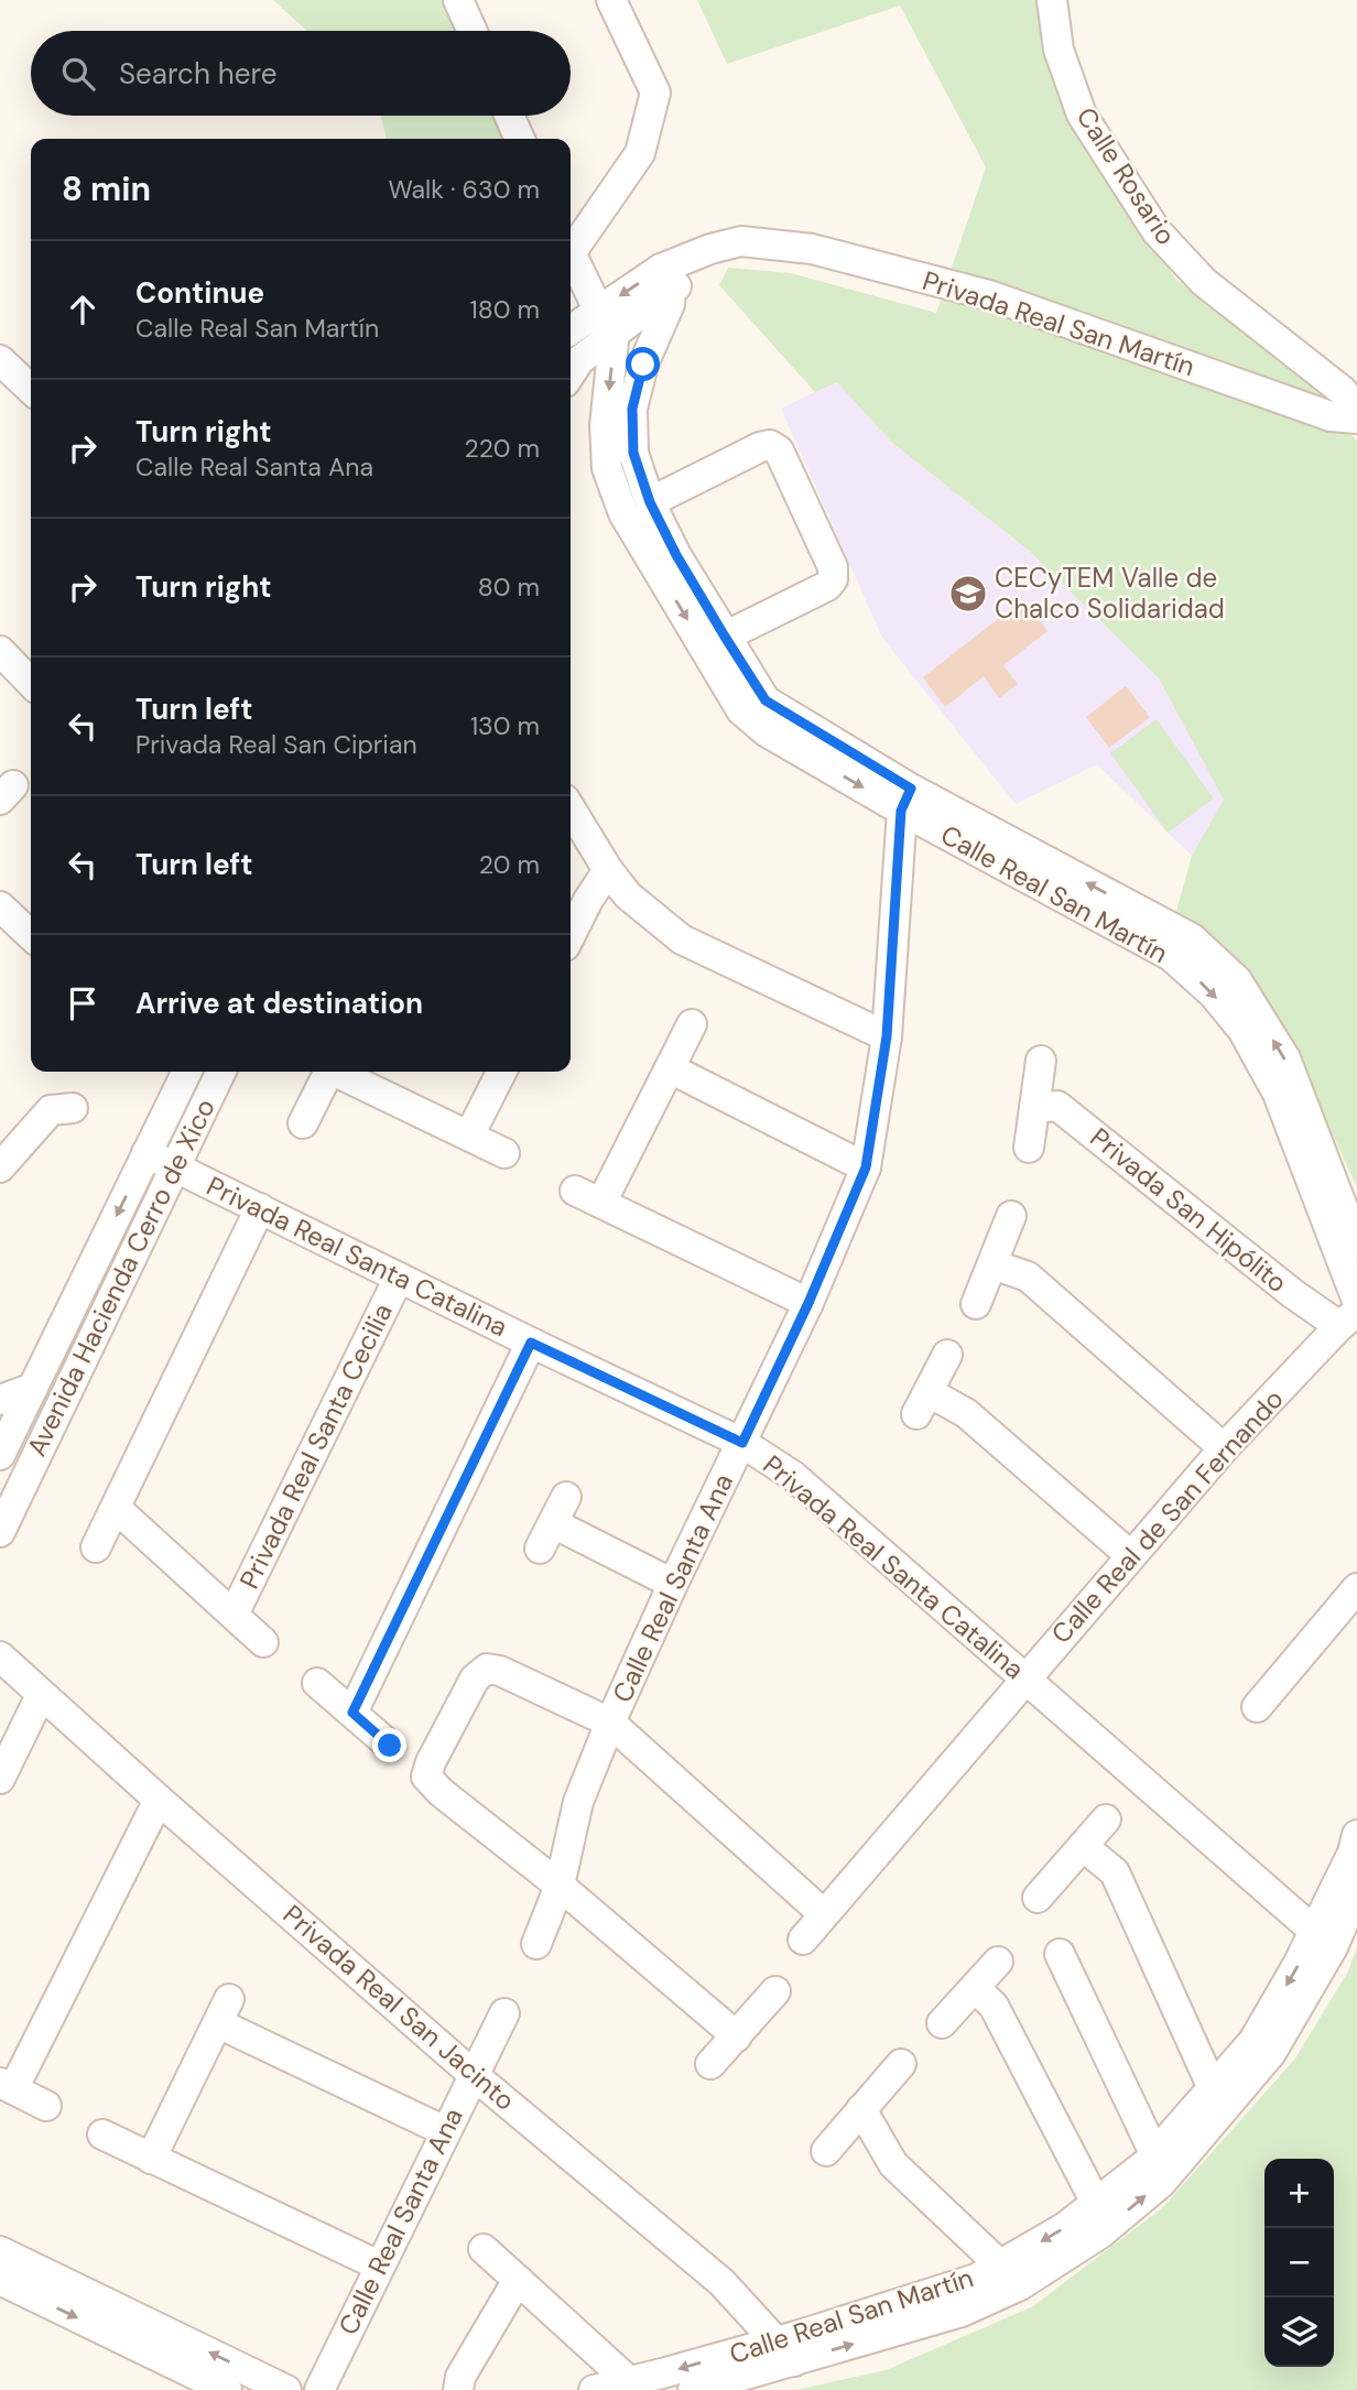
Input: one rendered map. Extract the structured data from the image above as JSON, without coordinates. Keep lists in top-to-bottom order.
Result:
{
  "streets": {
    "street": [
      "Calle Rosario",
      "Privada Real San Martín",
      "Calle Real San Martín",
      "Privada San Hipólito",
      "Privada Real Santa Catalina",
      "Avenida Hacienda Cerro de Xico",
      "Privada Real Santa Cecilia",
      "Calle Real de San Fernando",
      "Calle Real Santa Ana",
      "Privada Real San Jacinto"
    ]
  },
  "crossings": [
    ["Privada Real San Martín", "Calle Real San Martín"],
    ["Calle Real San Martín", "Privada Real Santa Catalina"],
    ["Calle Real San Martín", "Calle Real Santa Ana"],
    ["Calle Real San Martín", "Privada Real San Jacinto"],
    ["Privada San Hipólito", "Calle Real de San Fernando"],
    ["Privada Real Santa Catalina", "Avenida Hacienda Cerro de Xico"],
    ["Privada Real Santa Catalina", "Privada Real Santa Cecilia"],
    ["Privada Real Santa Catalina", "Calle Real de San Fernando"],
    ["Privada Real Santa Catalina", "Calle Real Santa Ana"],
    ["Calle Real Santa Ana", "Privada Real San Jacinto"]
  ],
  "places": {
    "school or university": ["CECyTEM Valle de Chalco Solidaridad"]
  },
  "page": {
    "search": "Search here",
    "heading": ["8 min", "Walk · 630 m"],
    "list": [
      ["Continue", "Calle Real San Martín", "180 m"],
      ["Turn right", "Calle Real Santa Ana", "220 m"],
      ["Turn right", "80 m"],
      ["Turn left", "Privada Real San Ciprian", "130 m"],
      ["Turn left", "20 m"],
      "Arrive at destination"
    ],
    "map_buttons": ["+", "−"]
  }
}
